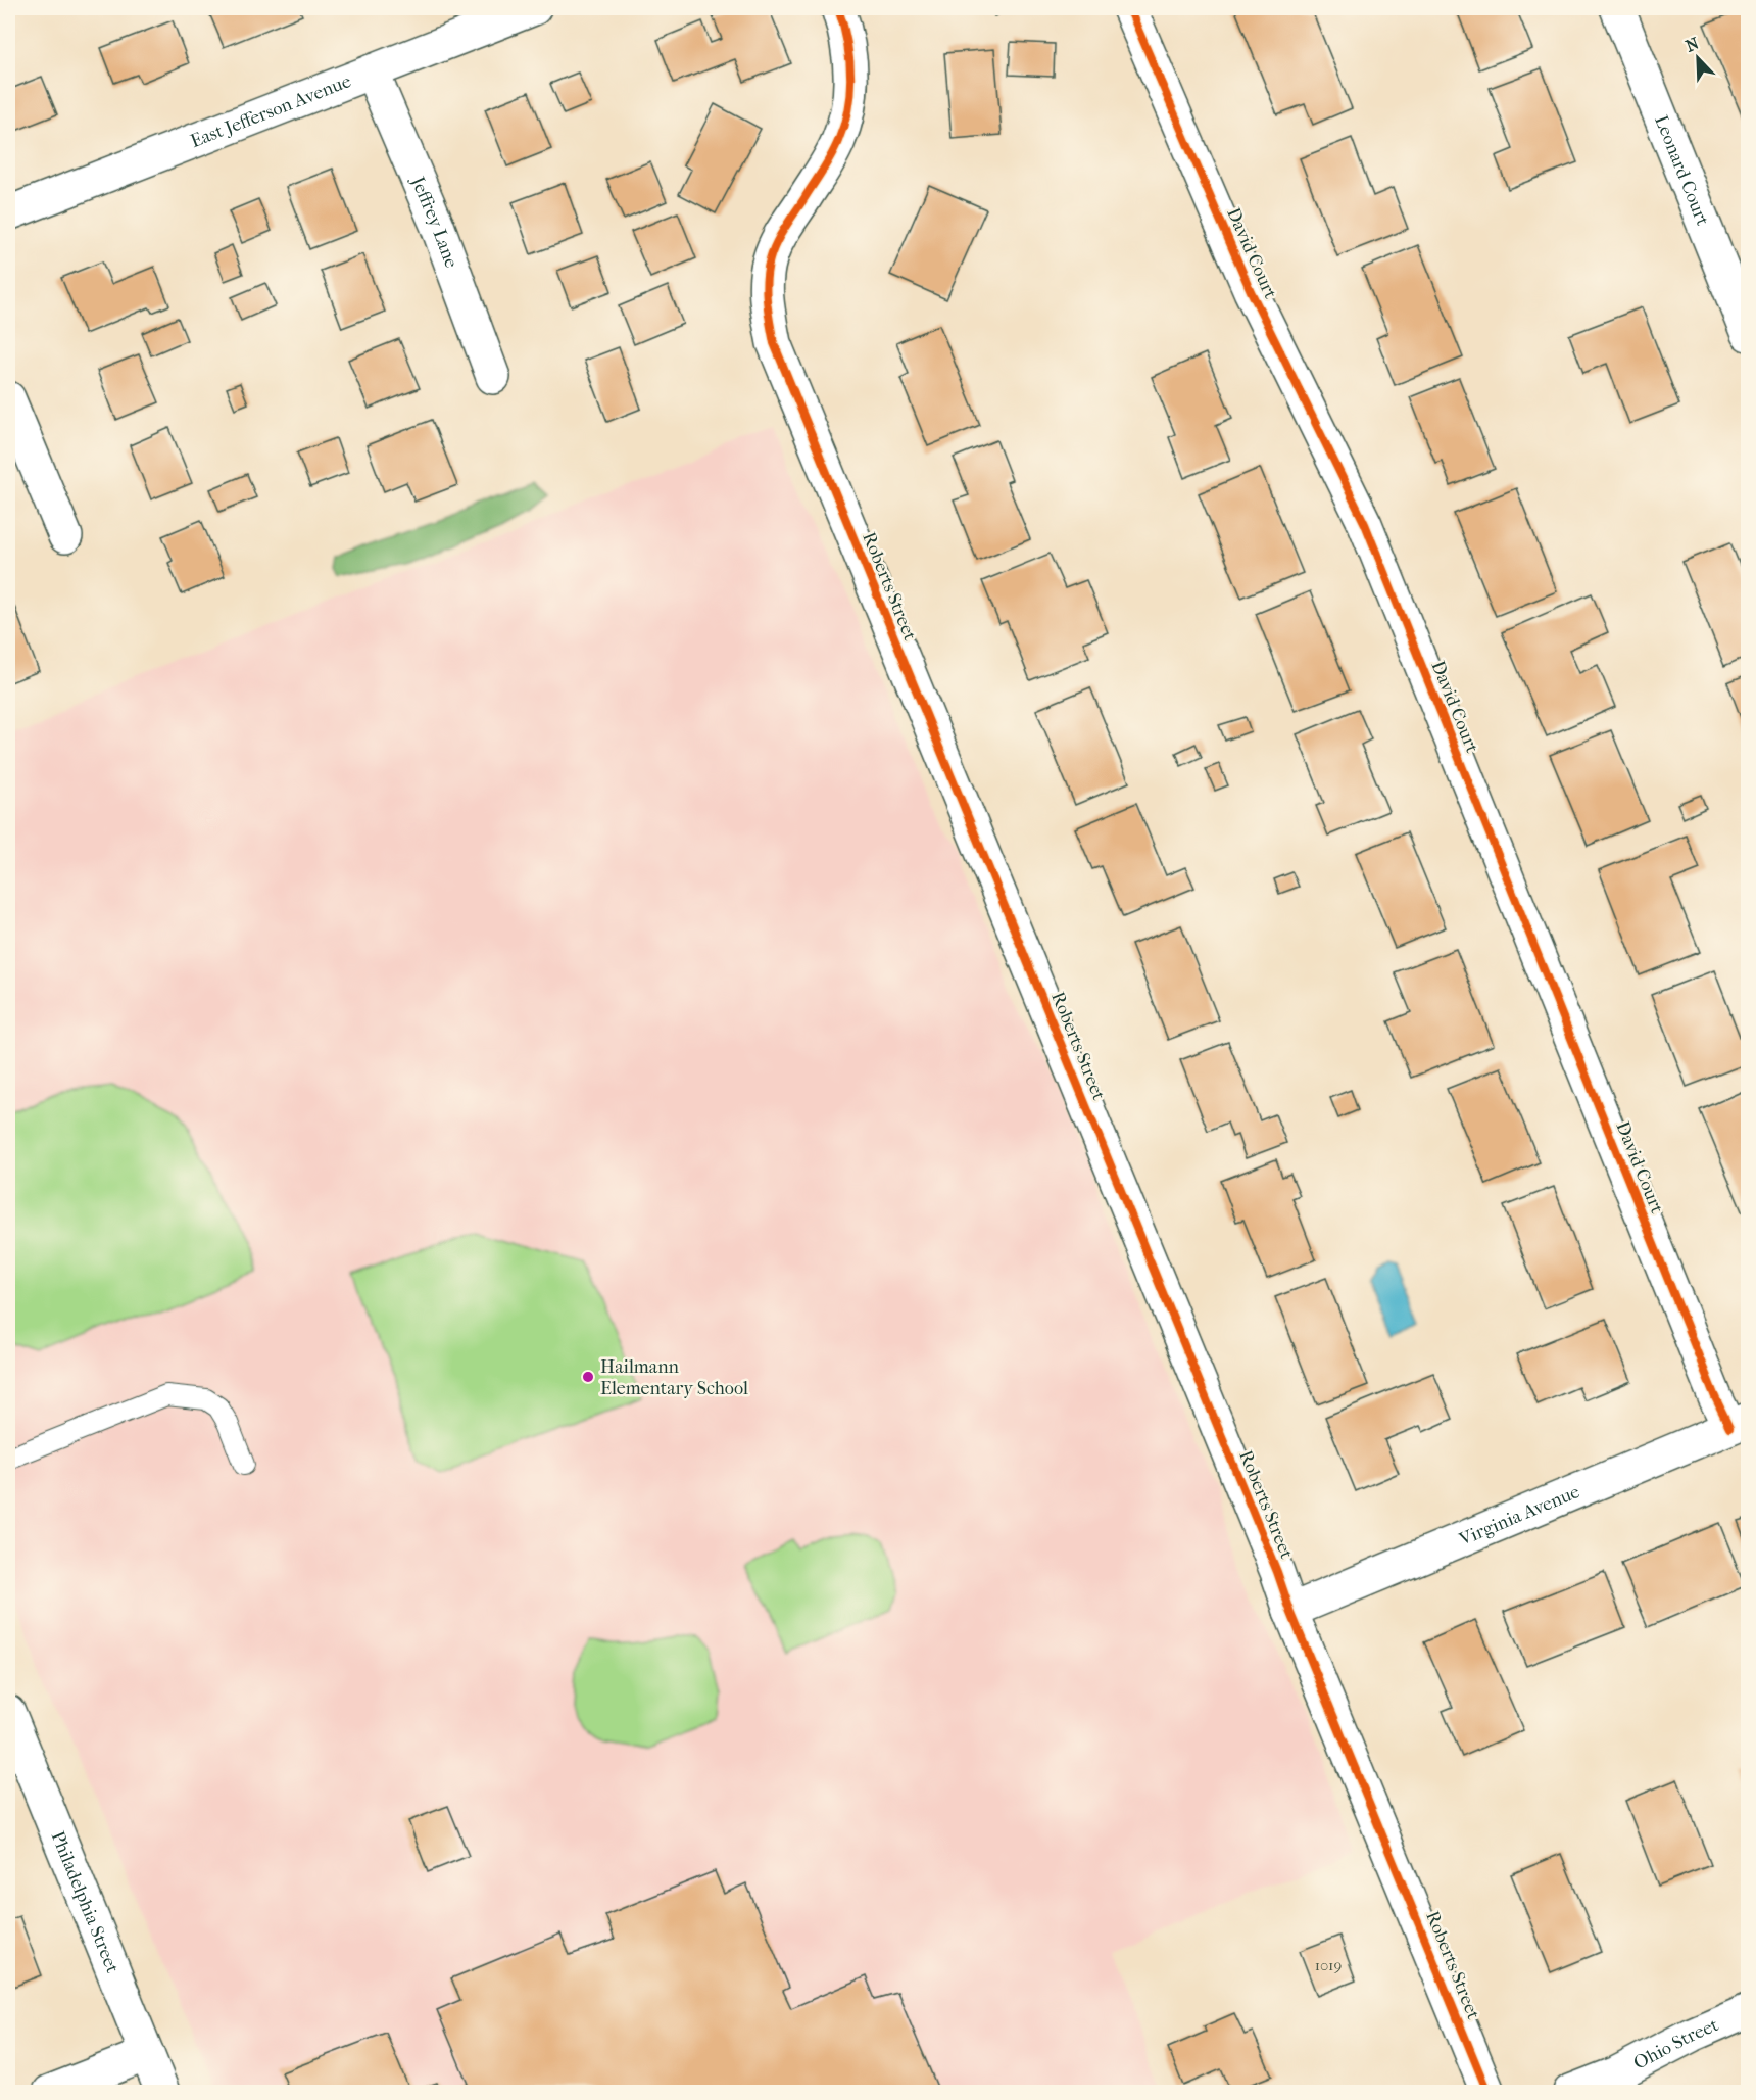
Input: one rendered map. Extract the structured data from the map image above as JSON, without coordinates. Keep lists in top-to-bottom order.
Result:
{
  "streets": {
    "street": [
      "East Jefferson Avenue",
      "Leonard Court",
      "Jeffrey Lane",
      "David Court",
      "Roberts Street",
      "Virginia Avenue",
      "Philadelphia Street",
      "Ohio Street"
    ]
  },
  "crossings": [
    ["East Jefferson Avenue", "Jeffrey Lane"],
    ["David Court", "Virginia Avenue"],
    ["Roberts Street", "Virginia Avenue"]
  ],
  "places": ["Hailmann Elementary School"],
  "house_numbers": ["1019"],
  "north": "top left"
}
